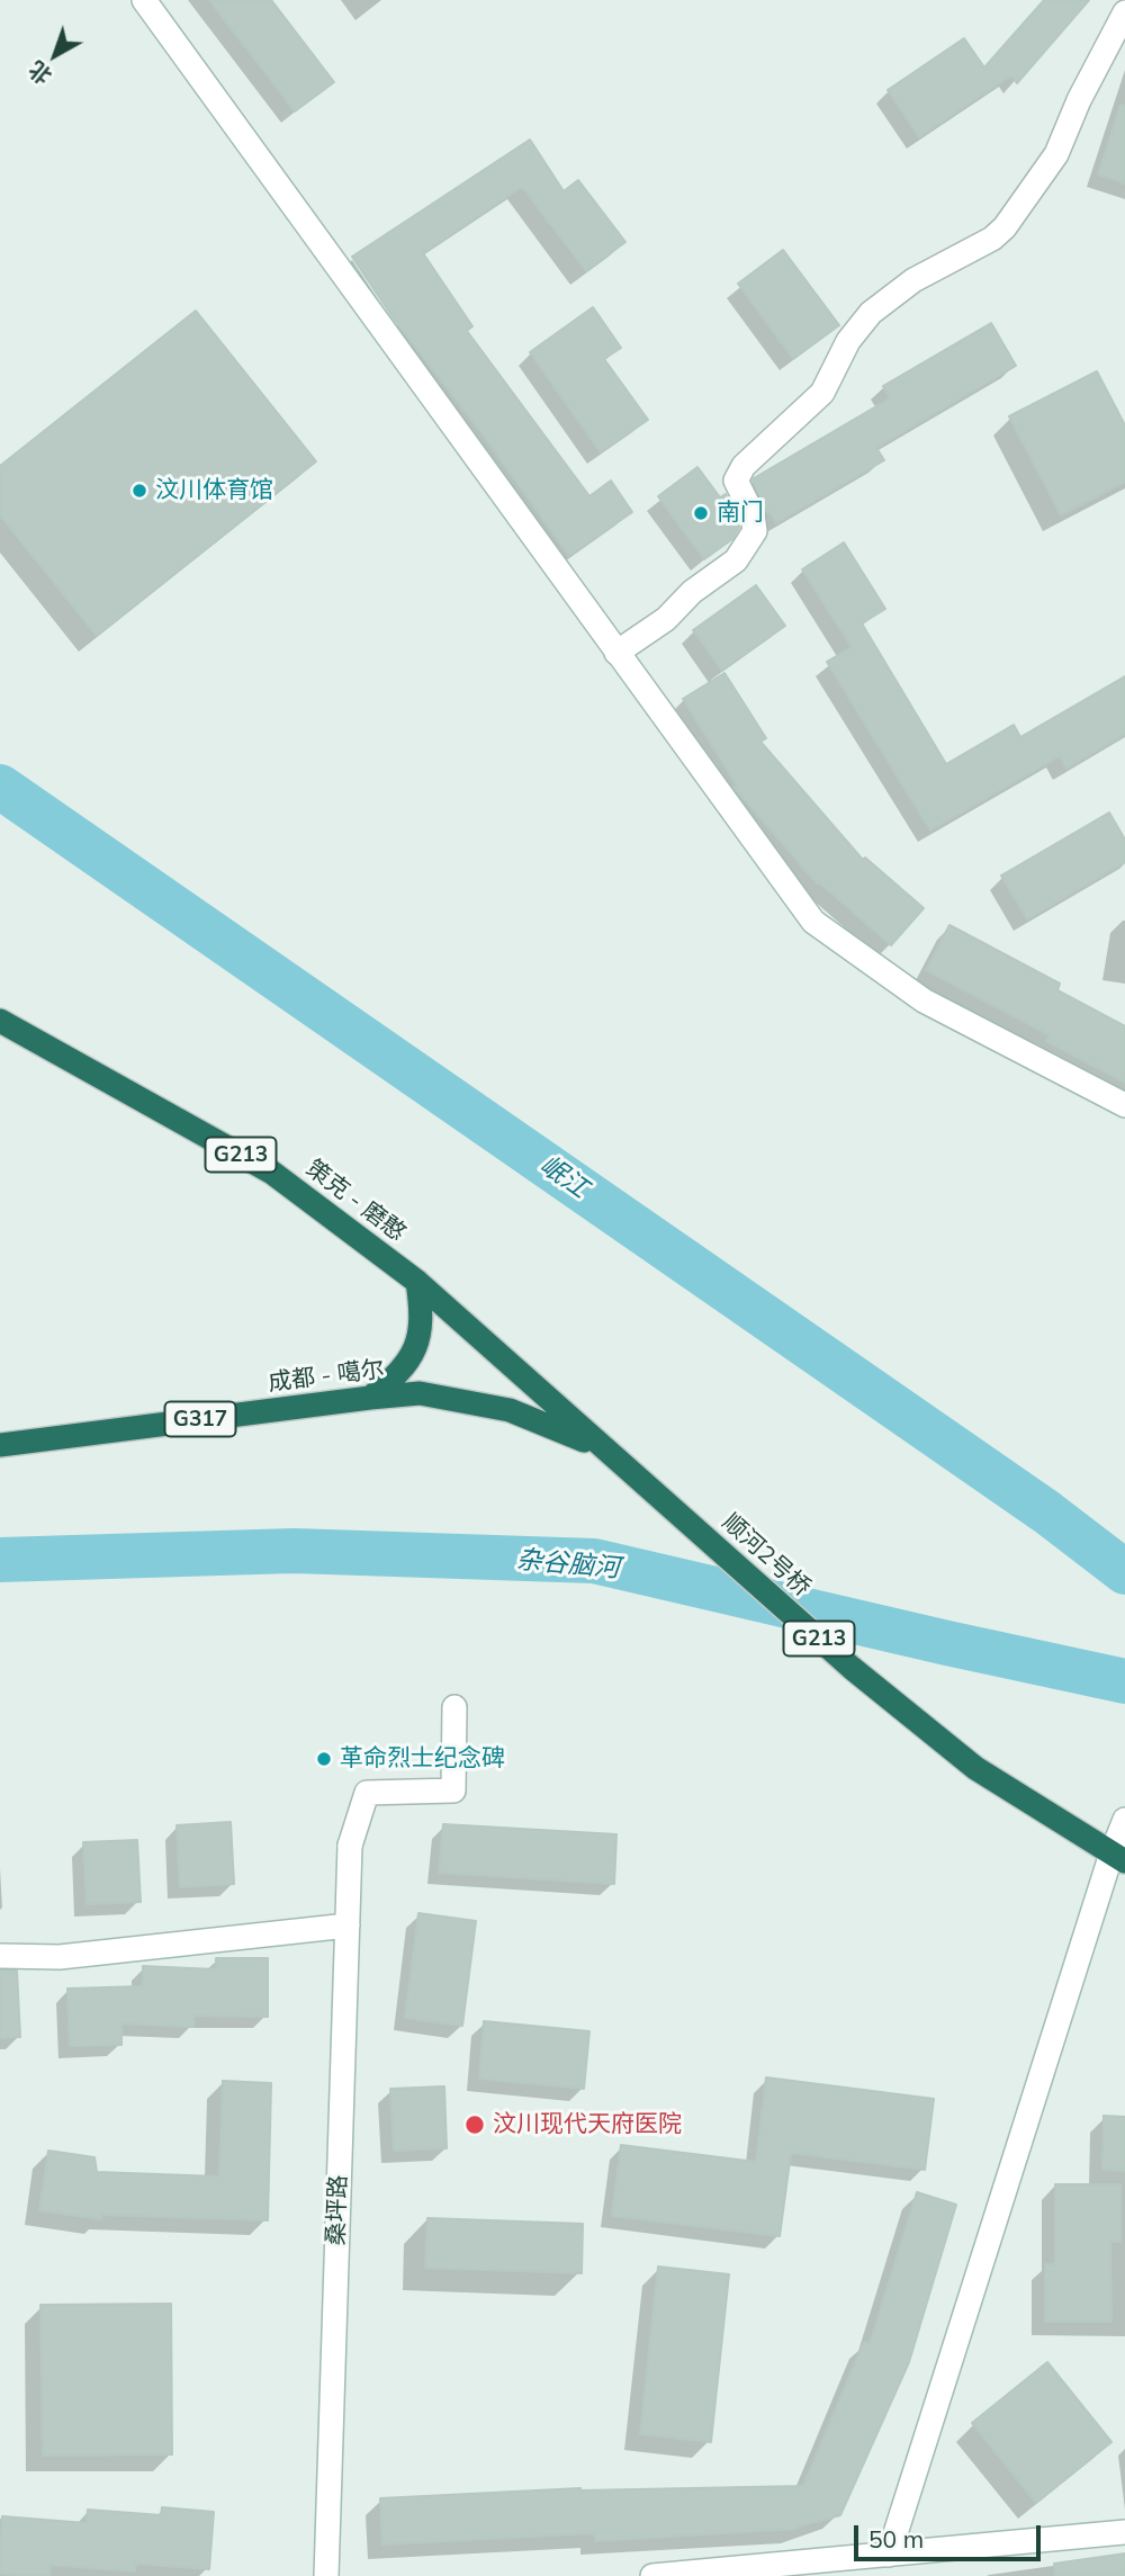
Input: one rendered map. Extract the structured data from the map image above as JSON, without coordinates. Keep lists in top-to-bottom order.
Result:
{
  "streets": {
    "highway": [
      "G213",
      "策克 - 磨憨",
      "成都 - 噶尔",
      "G317",
      "顺河2号桥"
    ],
    "street": ["桑坪路"]
  },
  "crossings": [
    ["策克 - 磨憨", "成都 - 噶尔"],
    ["策克 - 磨憨", "顺河2号桥"],
    ["成都 - 噶尔", "顺河2号桥"]
  ],
  "water": ["岷江", "杂谷脑河"],
  "places": [
    "汶川体育馆",
    "南门",
    "革命烈士纪念碑",
    "汶川现代天府医院"
  ],
  "scale_bar": "50 m",
  "north": "bottom left"
}
